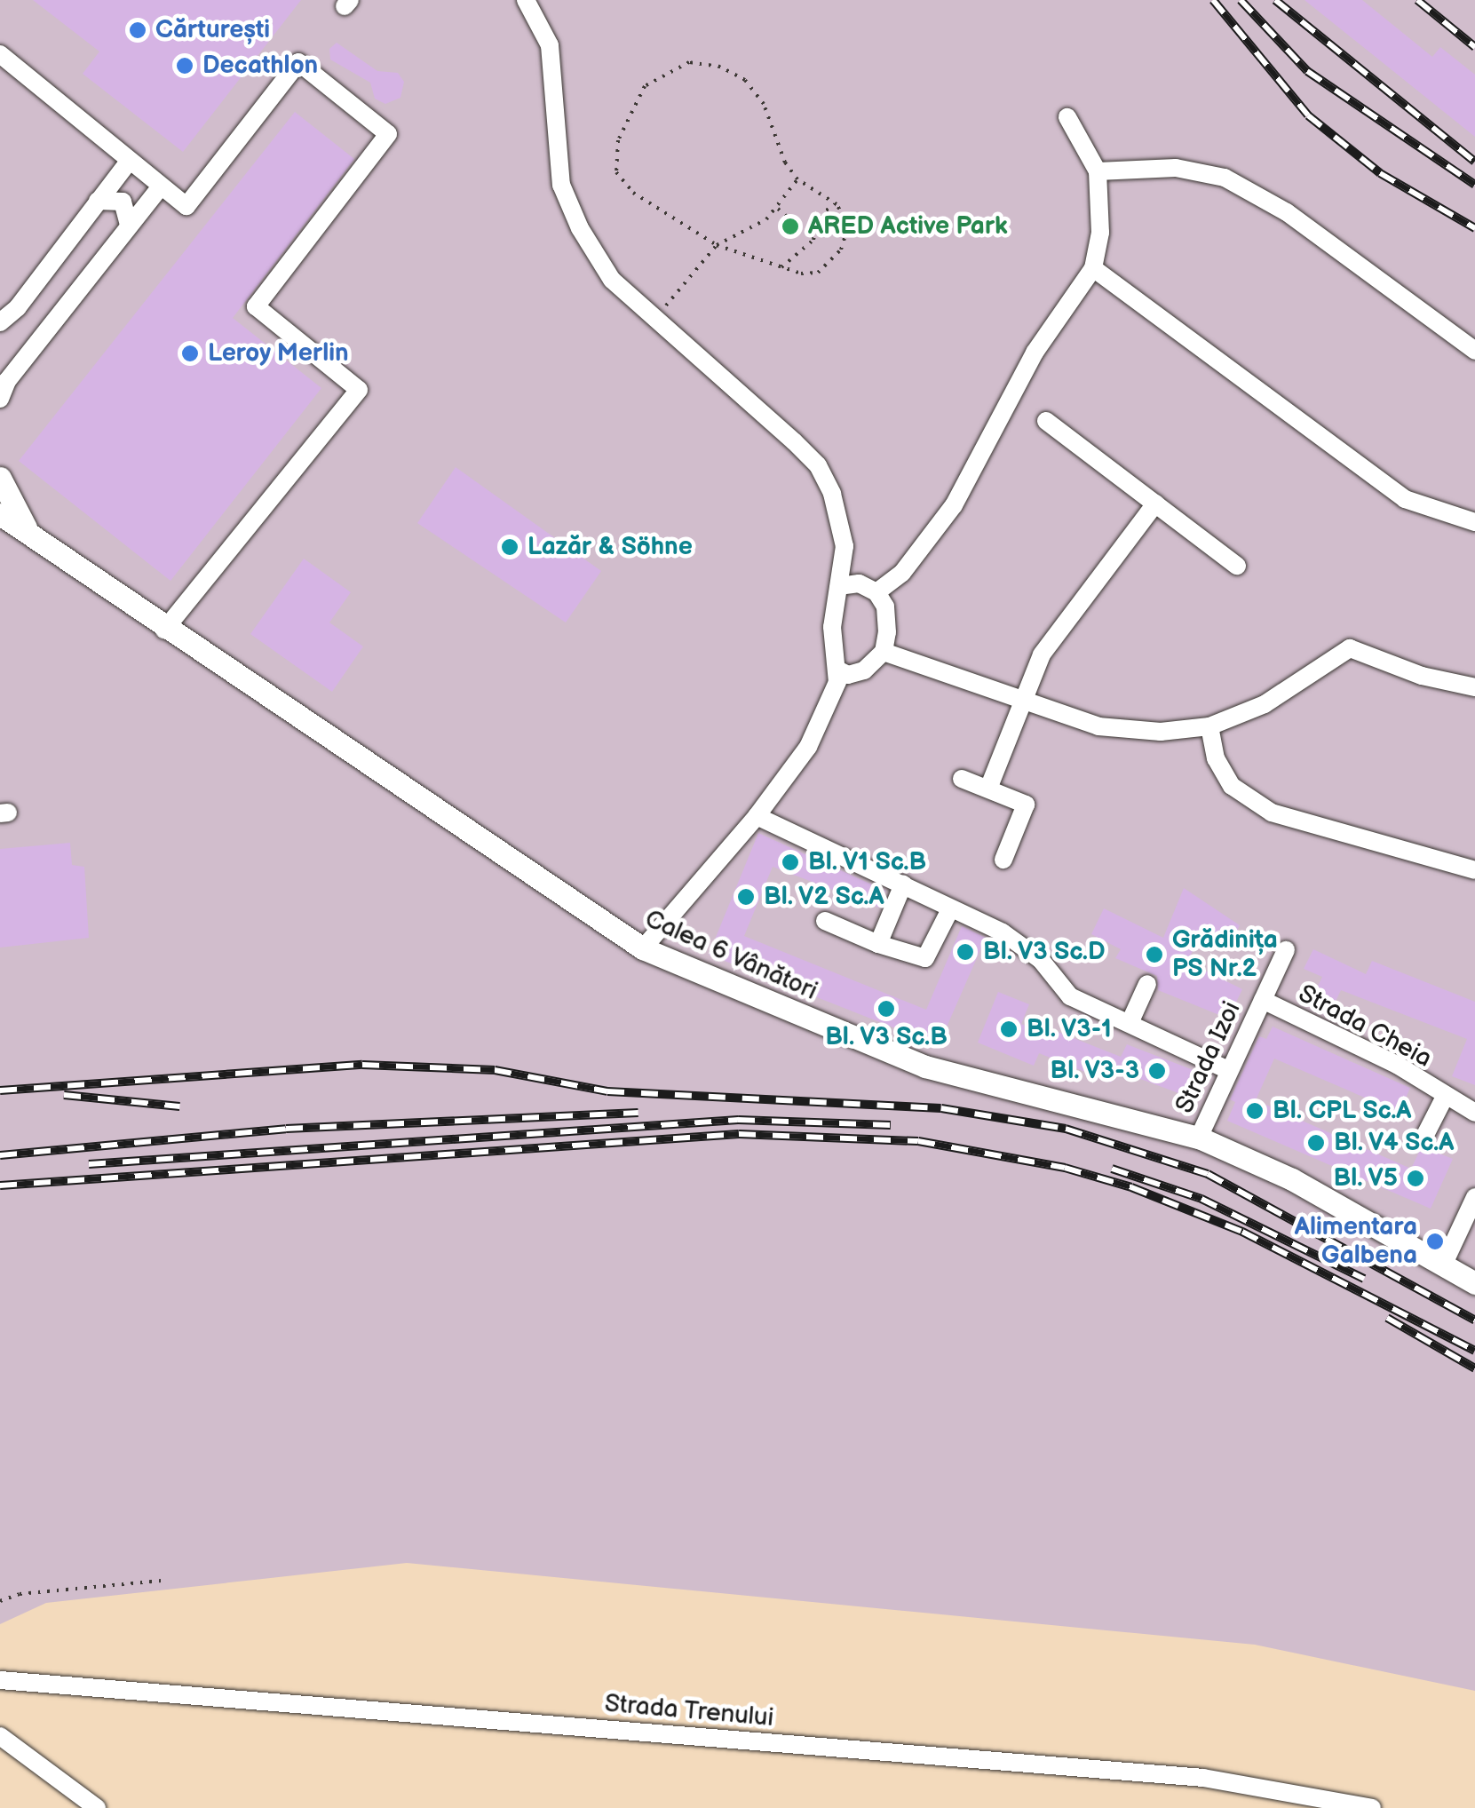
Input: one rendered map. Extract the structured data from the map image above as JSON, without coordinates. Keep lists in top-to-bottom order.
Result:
{
  "streets": {
    "main road": ["Calea 6 Vânători"],
    "street": ["Strada Cheia", "Strada Izoi", "Strada Trenului"]
  },
  "crossings": [
    ["Calea 6 Vânători", "Strada Izoi"],
    ["Strada Cheia", "Strada Izoi"]
  ],
  "places": [
    "Cărturești",
    "Decathlon",
    "ARED Active Park",
    "Leroy Merlin",
    "Lazăr & Söhne",
    "Bl. V1 Sc.B",
    "Bl. V2 Sc.A",
    "Bl. V3 Sc.D",
    "Grădinița PS Nr.2",
    "Bl. V3 Sc.B",
    "Bl. V3-1",
    "Bl. V3-3",
    "Bl. CPL Sc.A",
    "Bl. V4 Sc.A",
    "Bl. V5",
    "Alimentara Galbena"
  ]
}
